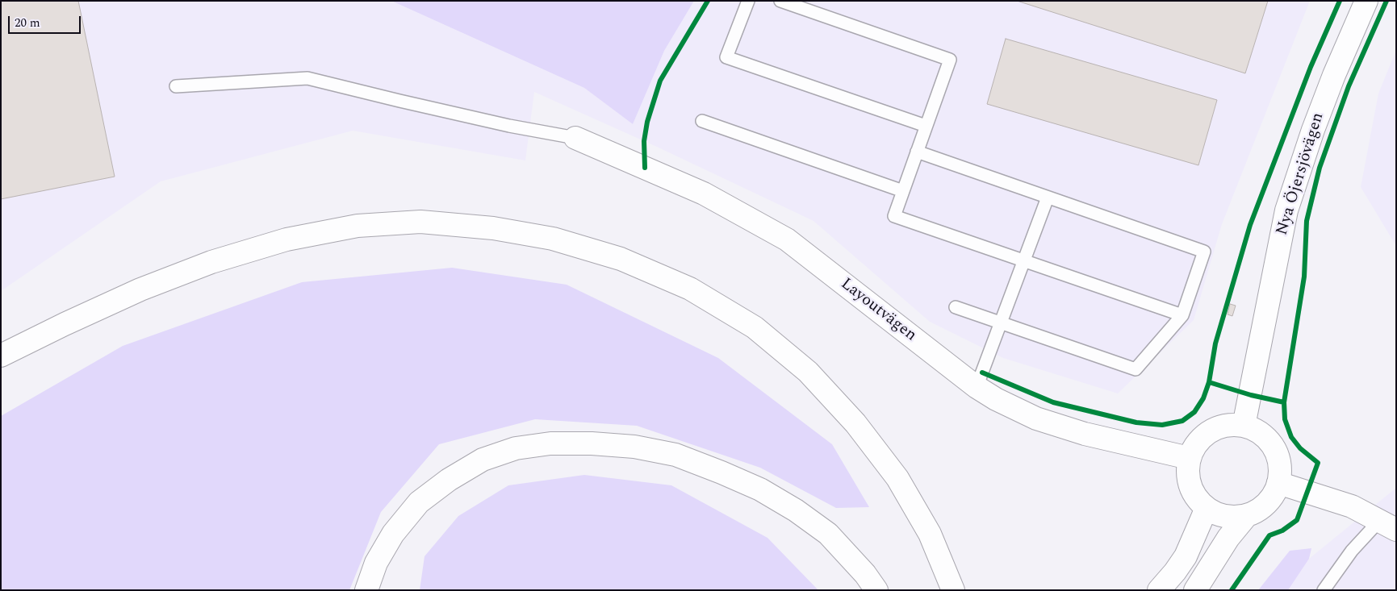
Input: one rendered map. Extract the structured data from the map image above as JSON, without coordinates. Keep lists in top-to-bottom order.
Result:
{
  "streets": {
    "main road": ["Nya Öjersjövägen", "Layoutvägen"]
  },
  "crossings": [
    ["Nya Öjersjövägen", "Layoutvägen"]
  ],
  "scale_bar": "20 m"
}
